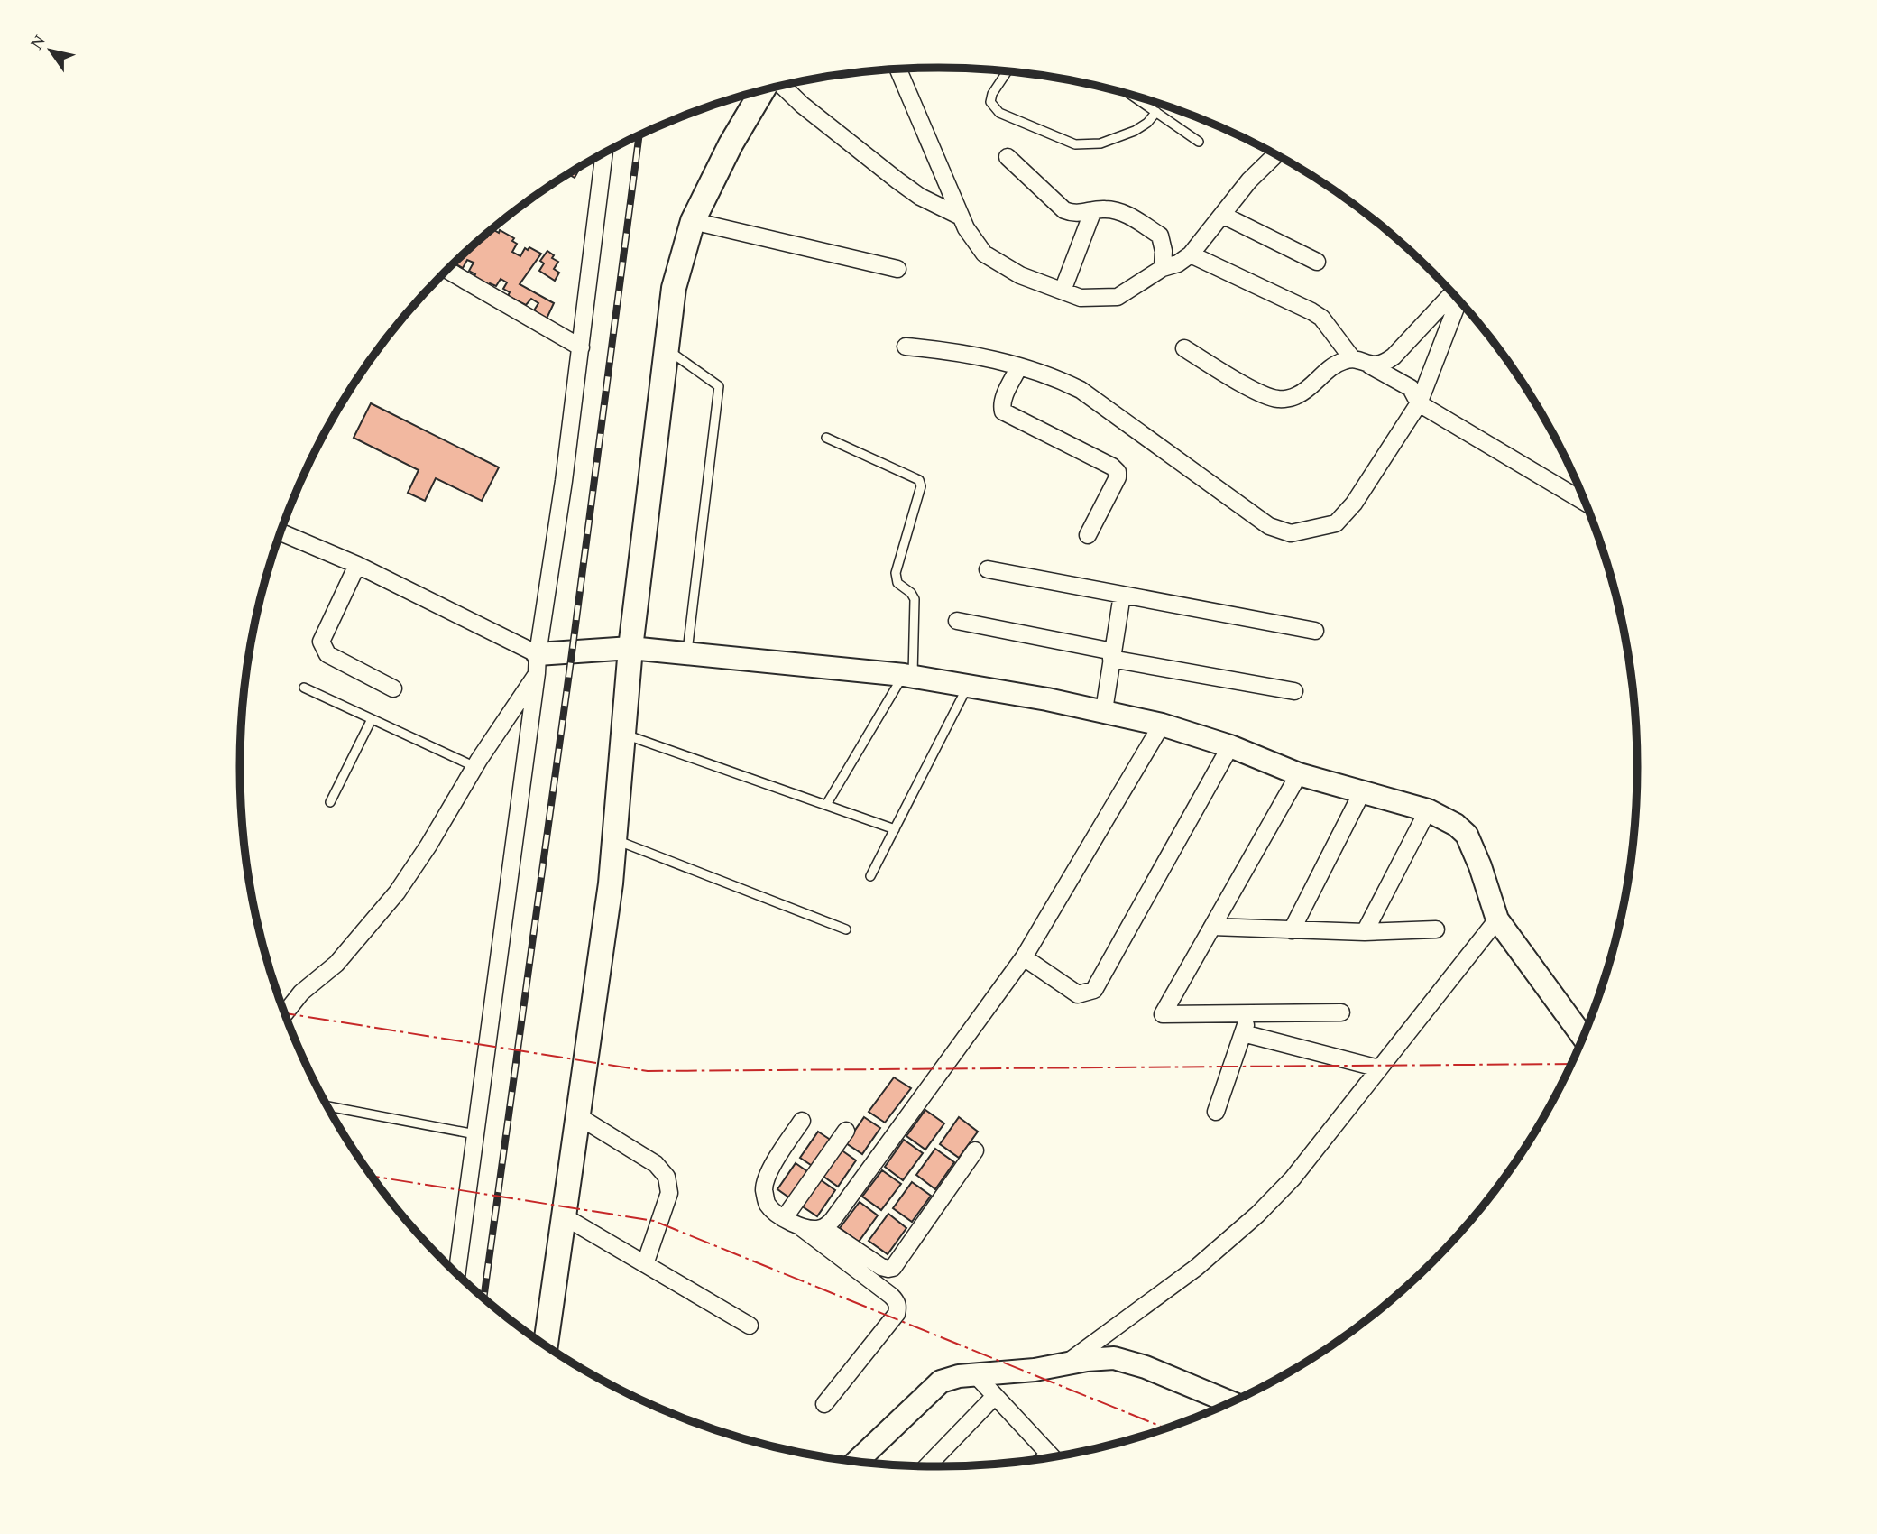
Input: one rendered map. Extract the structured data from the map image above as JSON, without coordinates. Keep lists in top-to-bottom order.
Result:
{
  "north": "top left"
}
